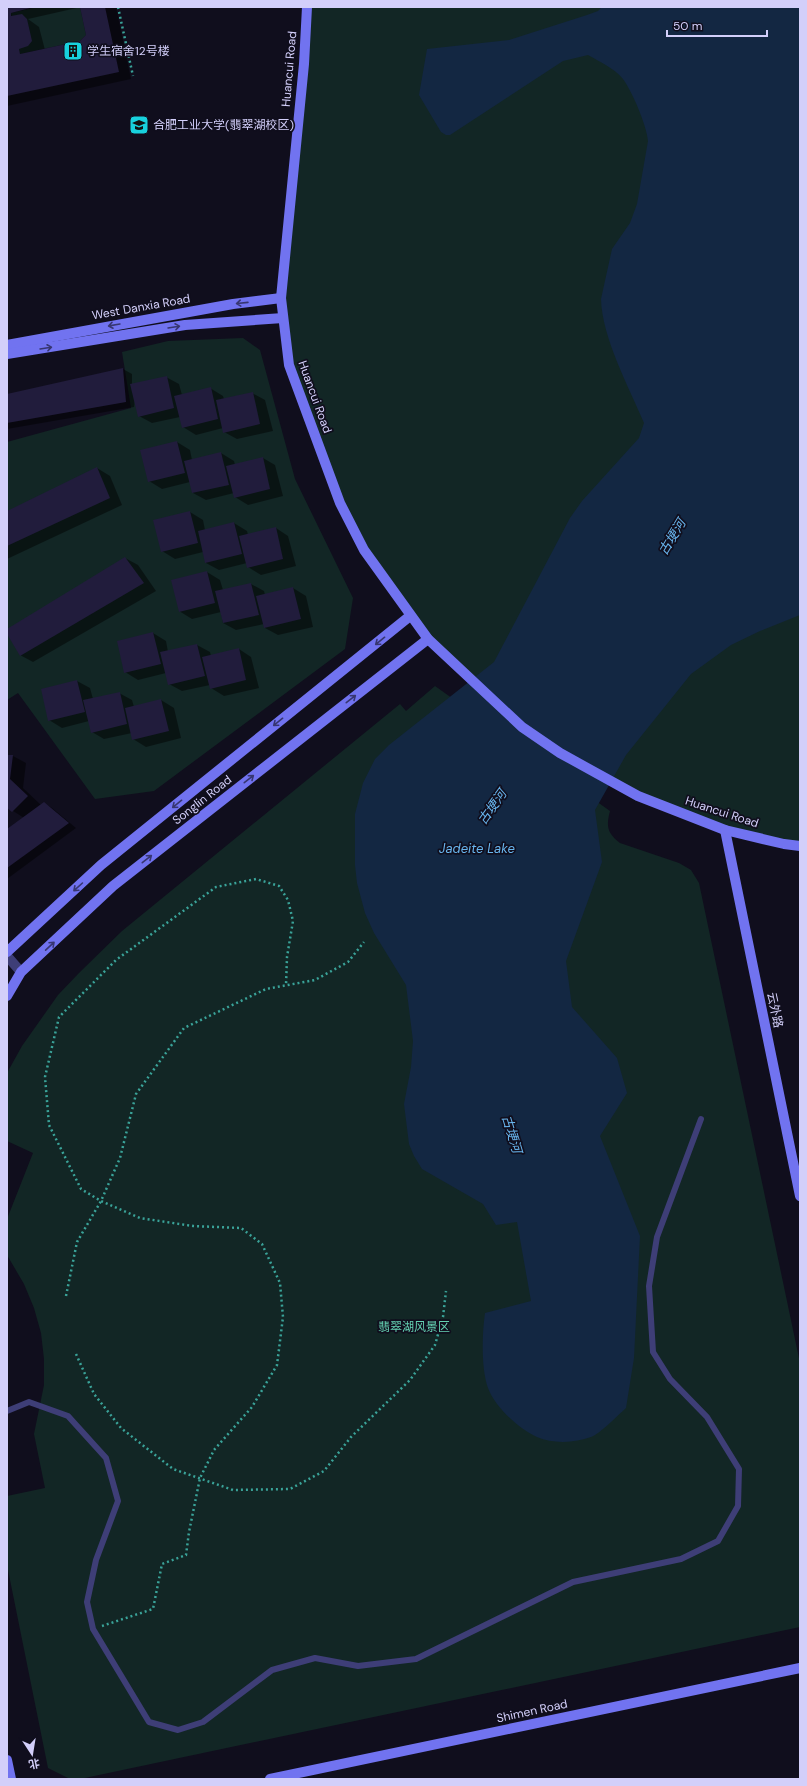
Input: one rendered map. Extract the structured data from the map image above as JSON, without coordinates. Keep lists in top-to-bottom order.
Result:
{
  "streets": {
    "street": [
      "Huancui Road",
      "West Danxia Road",
      "Songlin Road",
      "云外路",
      "Shimen Road"
    ]
  },
  "crossings": [
    ["Huancui Road", "West Danxia Road"],
    ["Huancui Road", "Songlin Road"],
    ["Huancui Road", "云外路"]
  ],
  "water": ["古埂河", "Jadeite Lake"],
  "parks": ["翡翠湖风景区"],
  "places": {
    "building": ["学生宿舍12号楼"],
    "school or university": ["合肥工业大学(翡翠湖校区)"]
  },
  "scale_bar": "50 m",
  "north": "bottom"
}
